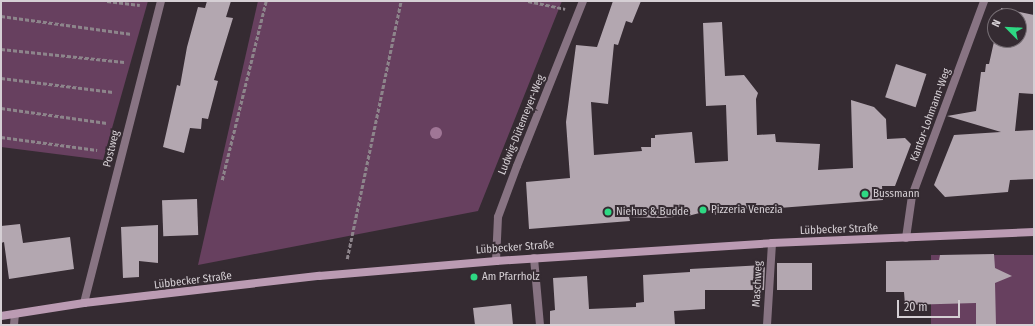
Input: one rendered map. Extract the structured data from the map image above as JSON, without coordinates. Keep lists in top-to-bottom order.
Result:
{
  "streets": {
    "main road": ["Lübbecker Straße"],
    "street": [
      "Kantor-Lohmann-Weg",
      "Ludwig-Dütemeyer-Weg",
      "Postweg",
      "Maschweg"
    ]
  },
  "crossings": [
    ["Kantor-Lohmann-Weg", "Lübbecker Straße"],
    ["Ludwig-Dütemeyer-Weg", "Lübbecker Straße"],
    ["Postweg", "Lübbecker Straße"],
    ["Lübbecker Straße", "Maschweg"]
  ],
  "places": [
    "Bussmann",
    "Pizzeria Venezia",
    "Niehus & Budde",
    "Am Pfarrholz"
  ],
  "scale_bar": "20 m",
  "north": "top left"
}
